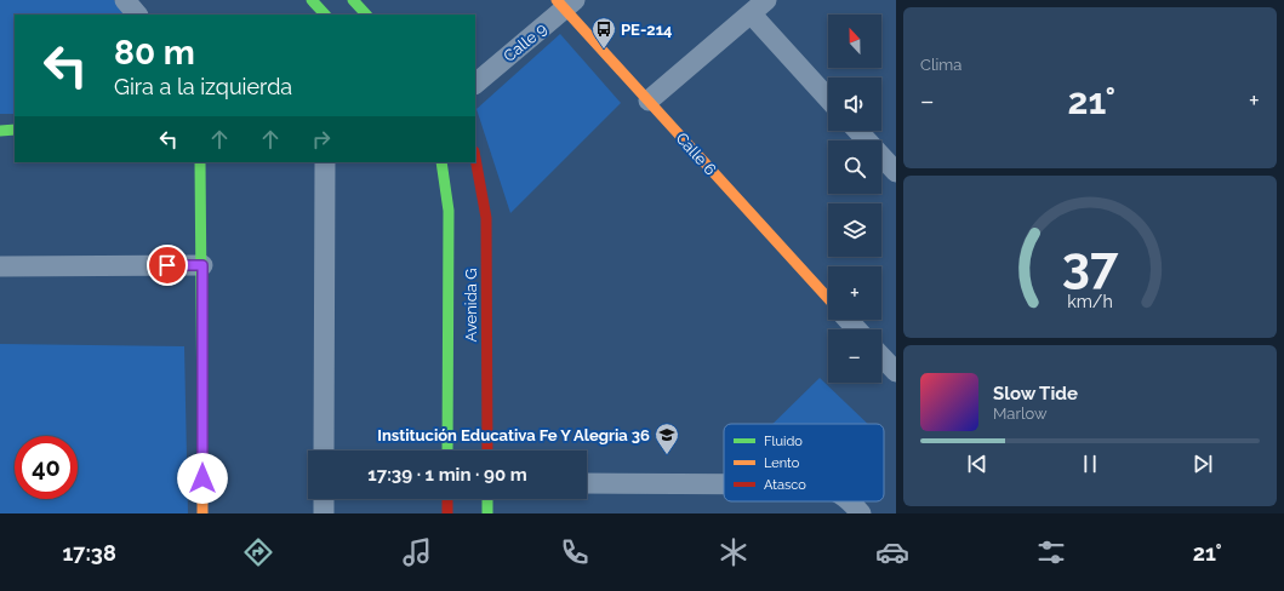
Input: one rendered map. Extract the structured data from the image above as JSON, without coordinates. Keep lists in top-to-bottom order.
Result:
{
  "streets": {
    "street": ["Calle 9", "Calle 6", "Avenida G"]
  },
  "crossings": [
    ["Calle 9", "Calle 6"]
  ],
  "places": {
    "bus stop": ["PE-214"],
    "school or university": ["Institución Educativa Fe Y Alegria 36"]
  },
  "legend": ["Fluido", "Lento", "Atasco"],
  "north": "top",
  "page": {
    "tile": "Clima",
    "map_buttons": ["+", "−"],
    "turn": ["80 m", "Gira a la izquierda"],
    "heat": ["−", "21°", "+"],
    "song": ["Slow Tide", "Marlow"],
    "limit": "40",
    "trip": "17:39 · 1 min · 90 m",
    "tabs": ["17:38", "21°"],
    "gauge": ["37", "km/h"]
  }
}
